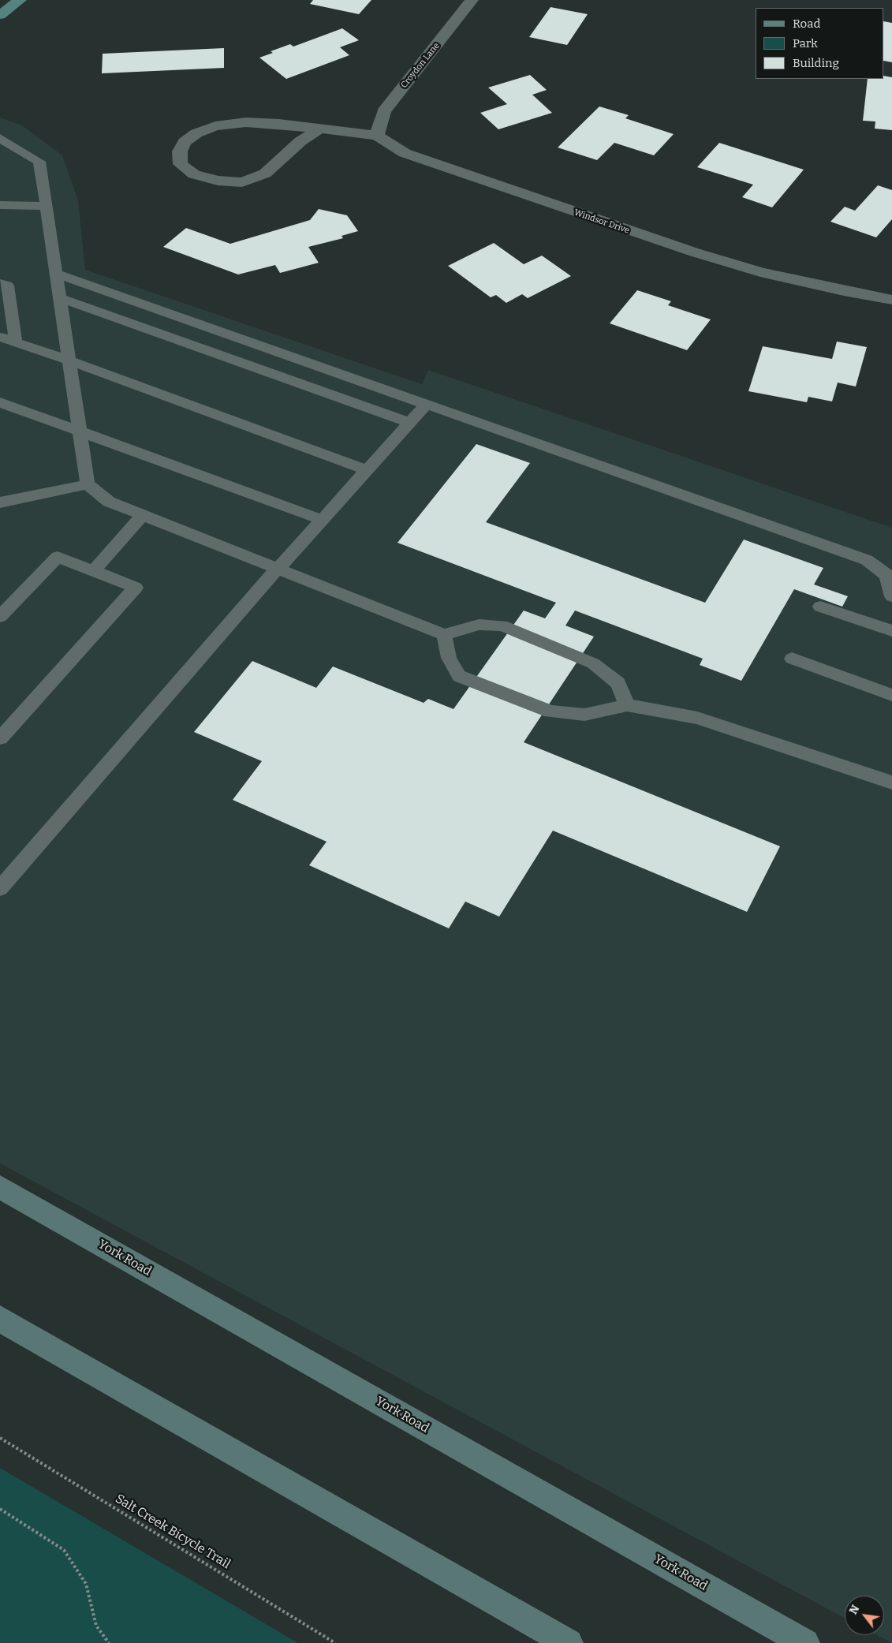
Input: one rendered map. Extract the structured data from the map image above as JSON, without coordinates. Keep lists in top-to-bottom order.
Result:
{
  "streets": {
    "main road": ["York Road"],
    "street": ["Croydon Lane", "Windsor Drive"],
    "path": ["Salt Creek Bicycle Trail"]
  },
  "crossings": [
    ["Croydon Lane", "Windsor Drive"]
  ],
  "legend": ["Road", "Park", "Building"],
  "north": "top left"
}
